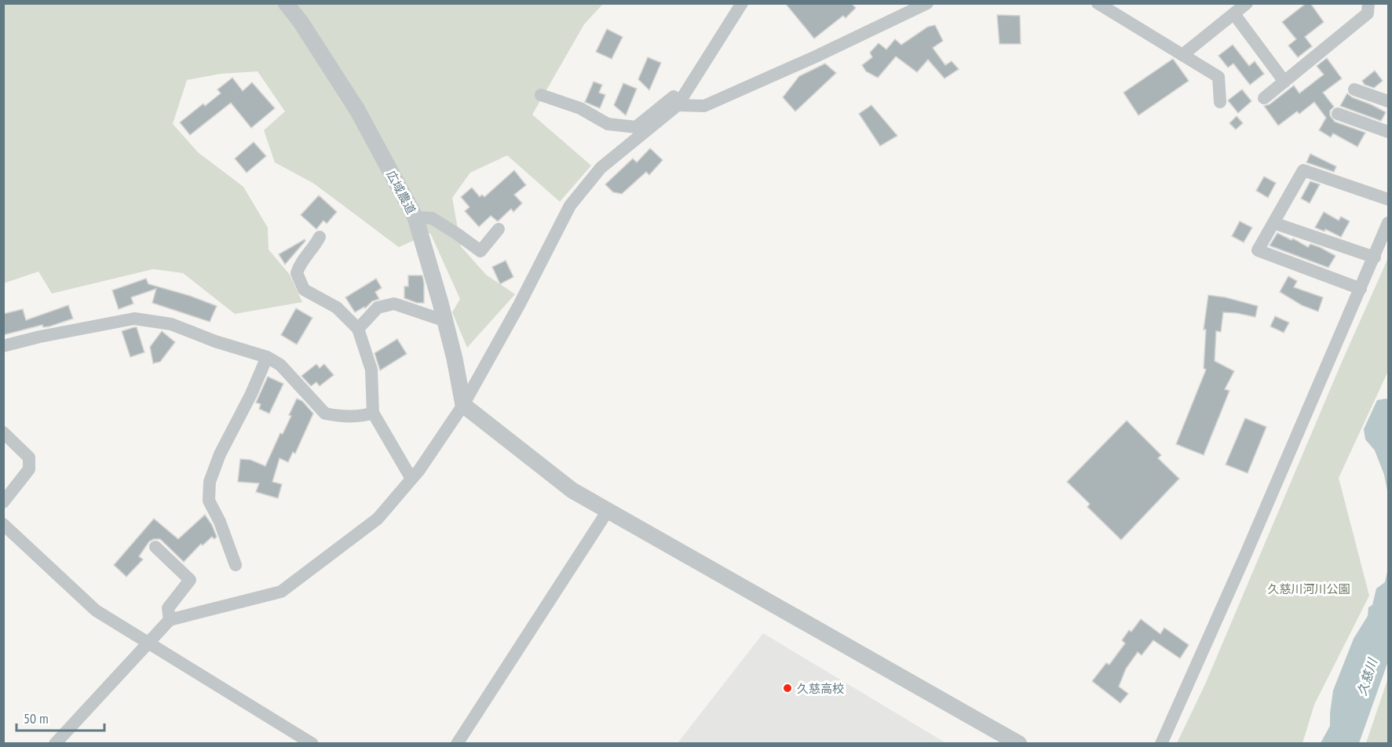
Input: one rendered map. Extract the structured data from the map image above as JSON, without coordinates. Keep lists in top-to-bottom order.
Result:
{
  "streets": {
    "street": ["広域農道"]
  },
  "water": ["久慈川"],
  "parks": ["久慈川河川公園"],
  "places": ["久慈高校"],
  "scale_bar": "50 m"
}
